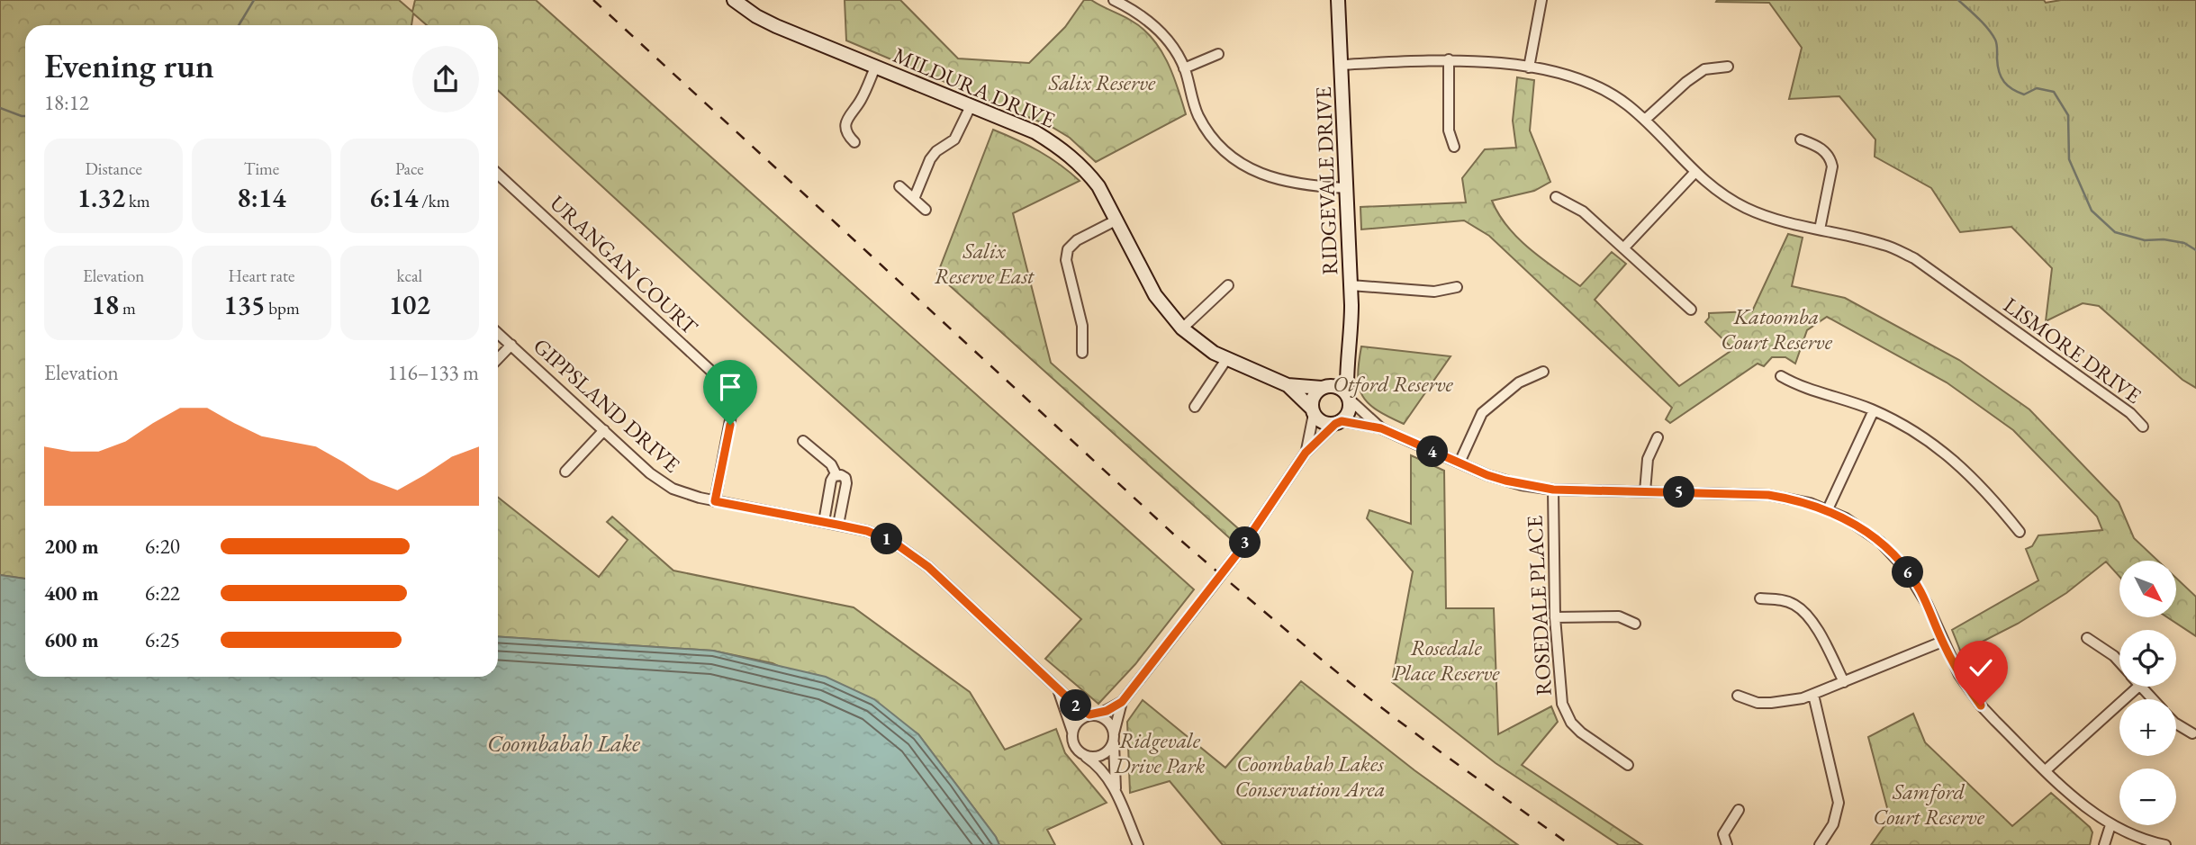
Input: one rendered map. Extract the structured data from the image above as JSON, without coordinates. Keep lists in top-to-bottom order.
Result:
{
  "streets": {
    "street": [
      "MILDURA DRIVE",
      "RIDGEVALE DRIVE",
      "URANGAN COURT",
      "LISMORE DRIVE",
      "GIPPSLAND DRIVE",
      "ROSEDALE PLACE"
    ]
  },
  "crossings": [
    ["MILDURA DRIVE", "RIDGEVALE DRIVE"],
    ["RIDGEVALE DRIVE", "LISMORE DRIVE"],
    ["URANGAN COURT", "GIPPSLAND DRIVE"]
  ],
  "water": ["Coombabah Lake"],
  "parks": [
    "Salix Reserve",
    "Salix Reserve East",
    "Katoomba Court Reserve",
    "Otford Reserve",
    "Rosedale Place Reserve",
    "Ridgevale Drive Park",
    "Coombabah Lakes Conservation Area",
    "Samford Court Reserve"
  ],
  "north": "bottom right",
  "page": {
    "heading": ["Evening run", "18:12"],
    "stats": [
      ["Distance", "1.32 km"],
      ["Time", "8:14"],
      ["Pace", "6:14 /km"],
      ["Elevation", "18 m"],
      ["Heart rate", "135 bpm"],
      ["kcal", "102"]
    ],
    "chart": ["Elevation", "116–133 m"],
    "pins": [
      "4",
      "5",
      "1",
      "3",
      "6",
      "2"
    ],
    "list": [
      {
        "name": "200 m",
        "note": "6:20"
      },
      {
        "name": "400 m",
        "note": "6:22"
      },
      {
        "name": "600 m",
        "note": "6:25"
      }
    ],
    "map_buttons": ["+", "−"]
  }
}
